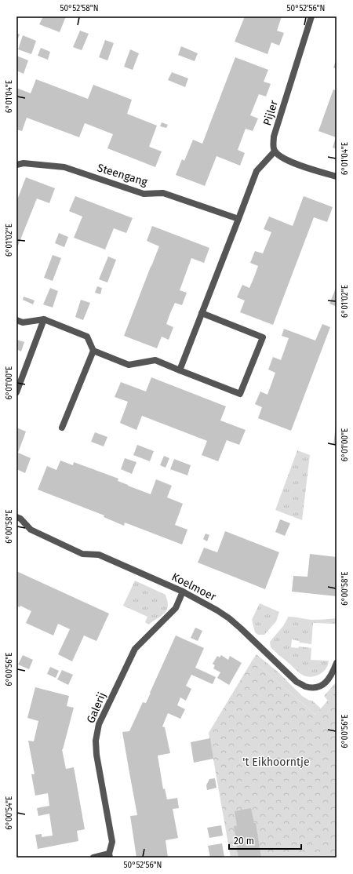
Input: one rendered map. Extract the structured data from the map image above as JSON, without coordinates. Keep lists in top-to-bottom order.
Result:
{
  "streets": {
    "street": [
      "Pijler",
      "Steengang",
      "Koelmoer",
      "Galerij"
    ]
  },
  "crossings": [
    ["Koelmoer", "Galerij"]
  ],
  "parks": ["'t Eikhoorntje"],
  "scale_bar": "20 m",
  "coordinates": [
    "50°52'58\"N",
    "50°52'56\"N",
    "6°01'04\"E",
    "6°01'02\"E",
    "6°01'00\"E",
    "6°00'58\"E",
    "6°00'56\"E",
    "6°00'54\"E"
  ]
}
